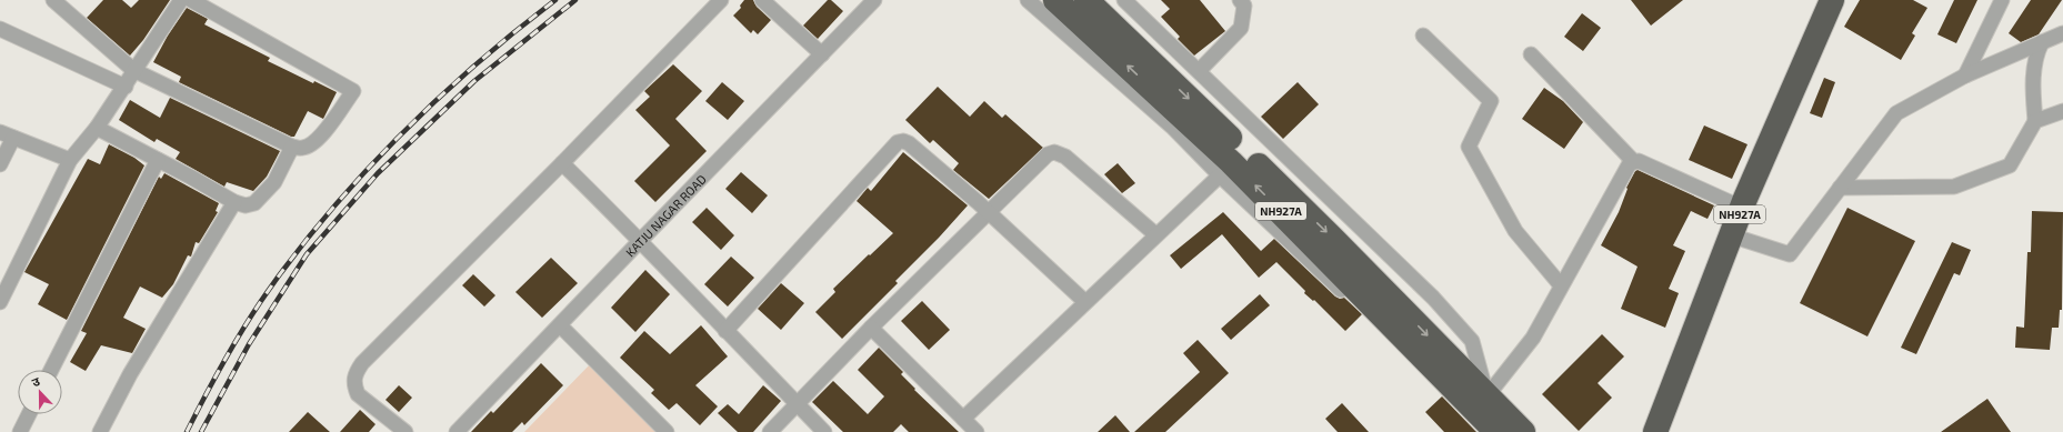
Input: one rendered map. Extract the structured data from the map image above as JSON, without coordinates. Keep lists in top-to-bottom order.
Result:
{
  "streets": {
    "highway": ["NH927A"],
    "street": ["KATJU NAGAR ROAD"]
  },
  "north": "top"
}
